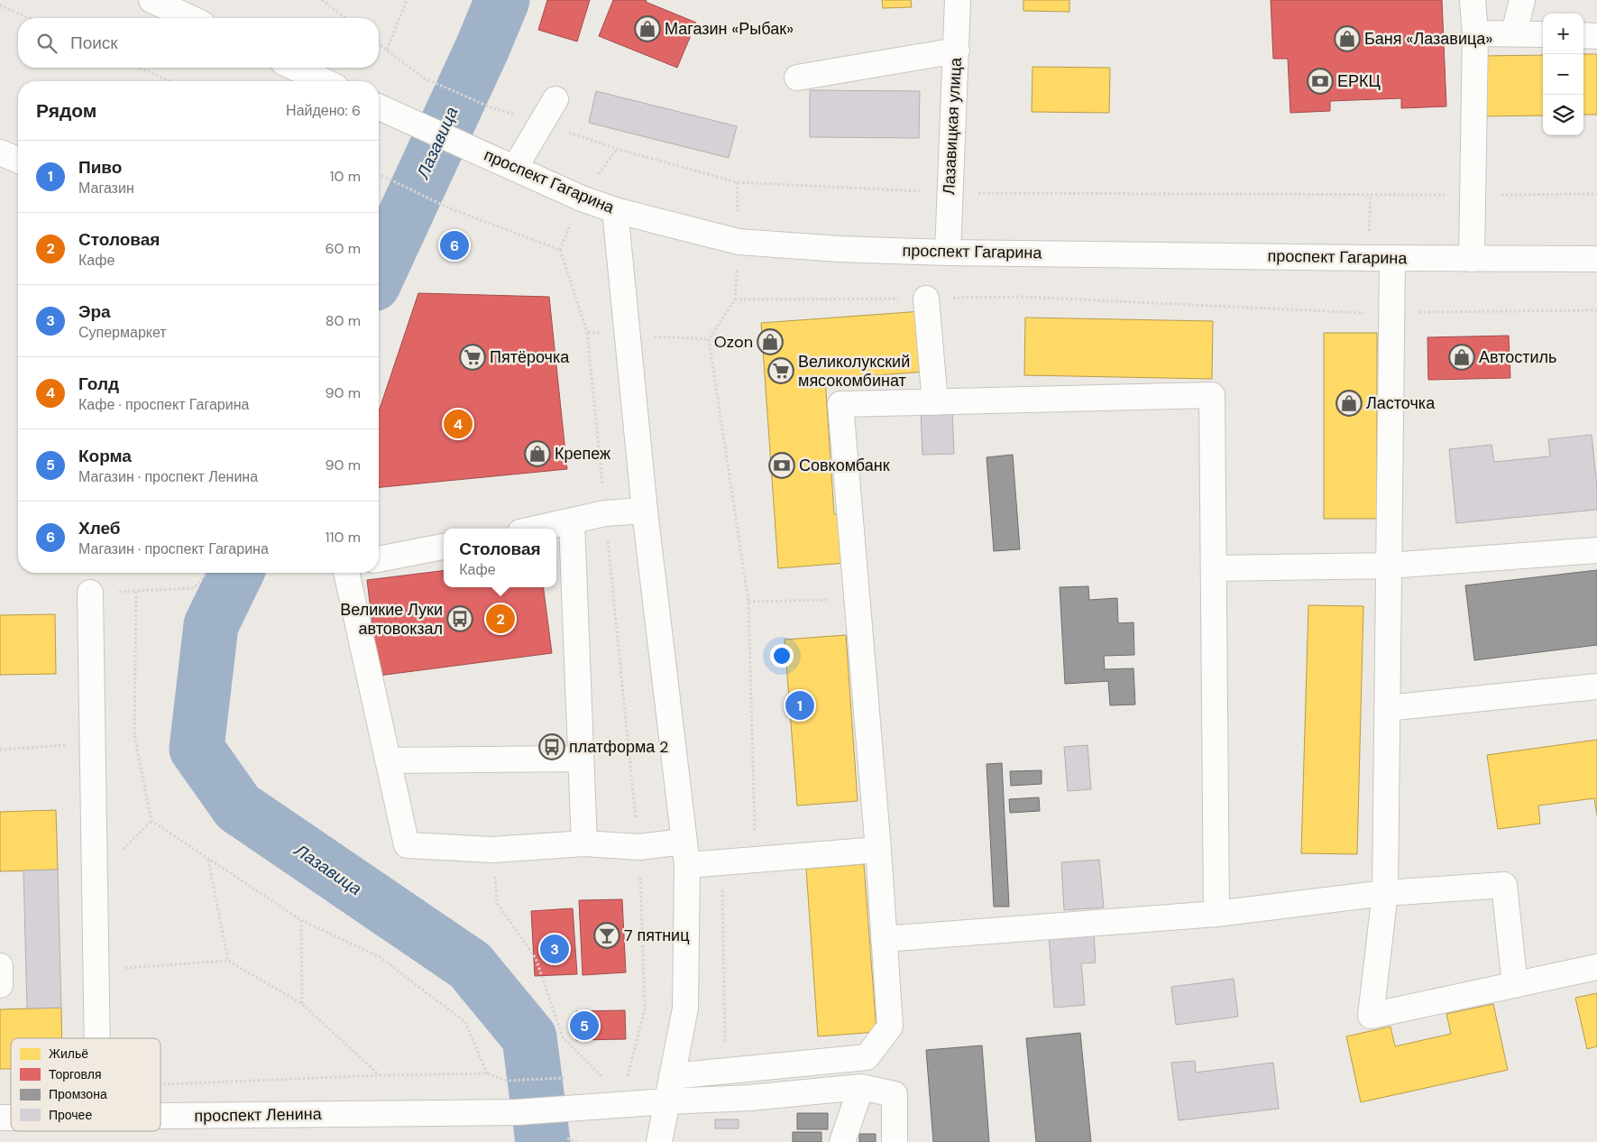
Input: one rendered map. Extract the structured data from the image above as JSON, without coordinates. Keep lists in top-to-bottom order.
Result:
{
  "streets": {
    "main road": ["Лазавицкая улица", "проспект Гагарина", "проспект Ленина"]
  },
  "crossings": [
    ["Лазавицкая улица", "проспект Гагарина"]
  ],
  "water": ["Лазавица"],
  "places": {
    "shop": [
      "Магазин «Рыбак»",
      "Баня «Лазавица»",
      "Ozon",
      "Автостиль",
      "Ласточка",
      "Крепеж"
    ],
    "bank": ["ЕРКЦ", "Совкомбанк"],
    "supermarket": ["Пятёрочка", "Великолукский мясокомбинат"],
    "bus stop": ["Великие Луки автовокзал", "платформа 2"],
    "bar": ["7 пятниц"]
  },
  "legend": [
    "Жильё",
    "Торговля",
    "Промзона",
    "Прочее"
  ],
  "page": {
    "map_buttons": ["+", "−"],
    "search": "Поиск",
    "heading": ["Рядом", "Найдено: 6"],
    "list": [
      {
        "mark": "1",
        "name": "Пиво",
        "note": "Магазин",
        "value": "10 m"
      },
      {
        "mark": "2",
        "name": "Столовая",
        "note": "Кафе",
        "value": "60 m"
      },
      {
        "mark": "3",
        "name": "Эра",
        "note": "Супермаркет",
        "value": "80 m"
      },
      {
        "mark": "4",
        "name": "Голд",
        "note": "Кафе · проспект Гагарина",
        "value": "90 m"
      },
      {
        "mark": "5",
        "name": "Корма",
        "note": "Магазин · проспект Ленина",
        "value": "90 m"
      },
      {
        "mark": "6",
        "name": "Хлеб",
        "note": "Магазин · проспект Гагарина",
        "value": "110 m"
      }
    ],
    "pins": [
      "6",
      "4",
      "2",
      "1",
      "3",
      "5"
    ],
    "popup": ["Столовая", "Кафе"]
  }
}
